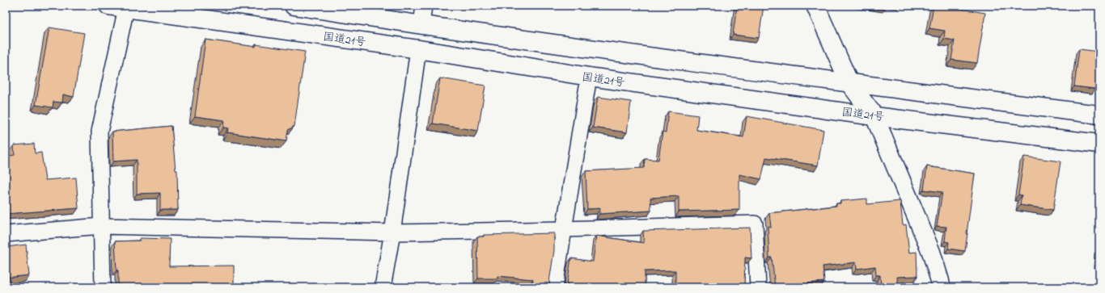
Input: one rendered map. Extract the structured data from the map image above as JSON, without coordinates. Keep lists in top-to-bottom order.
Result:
{
  "streets": {
    "main road": ["国道21号"]
  }
}
